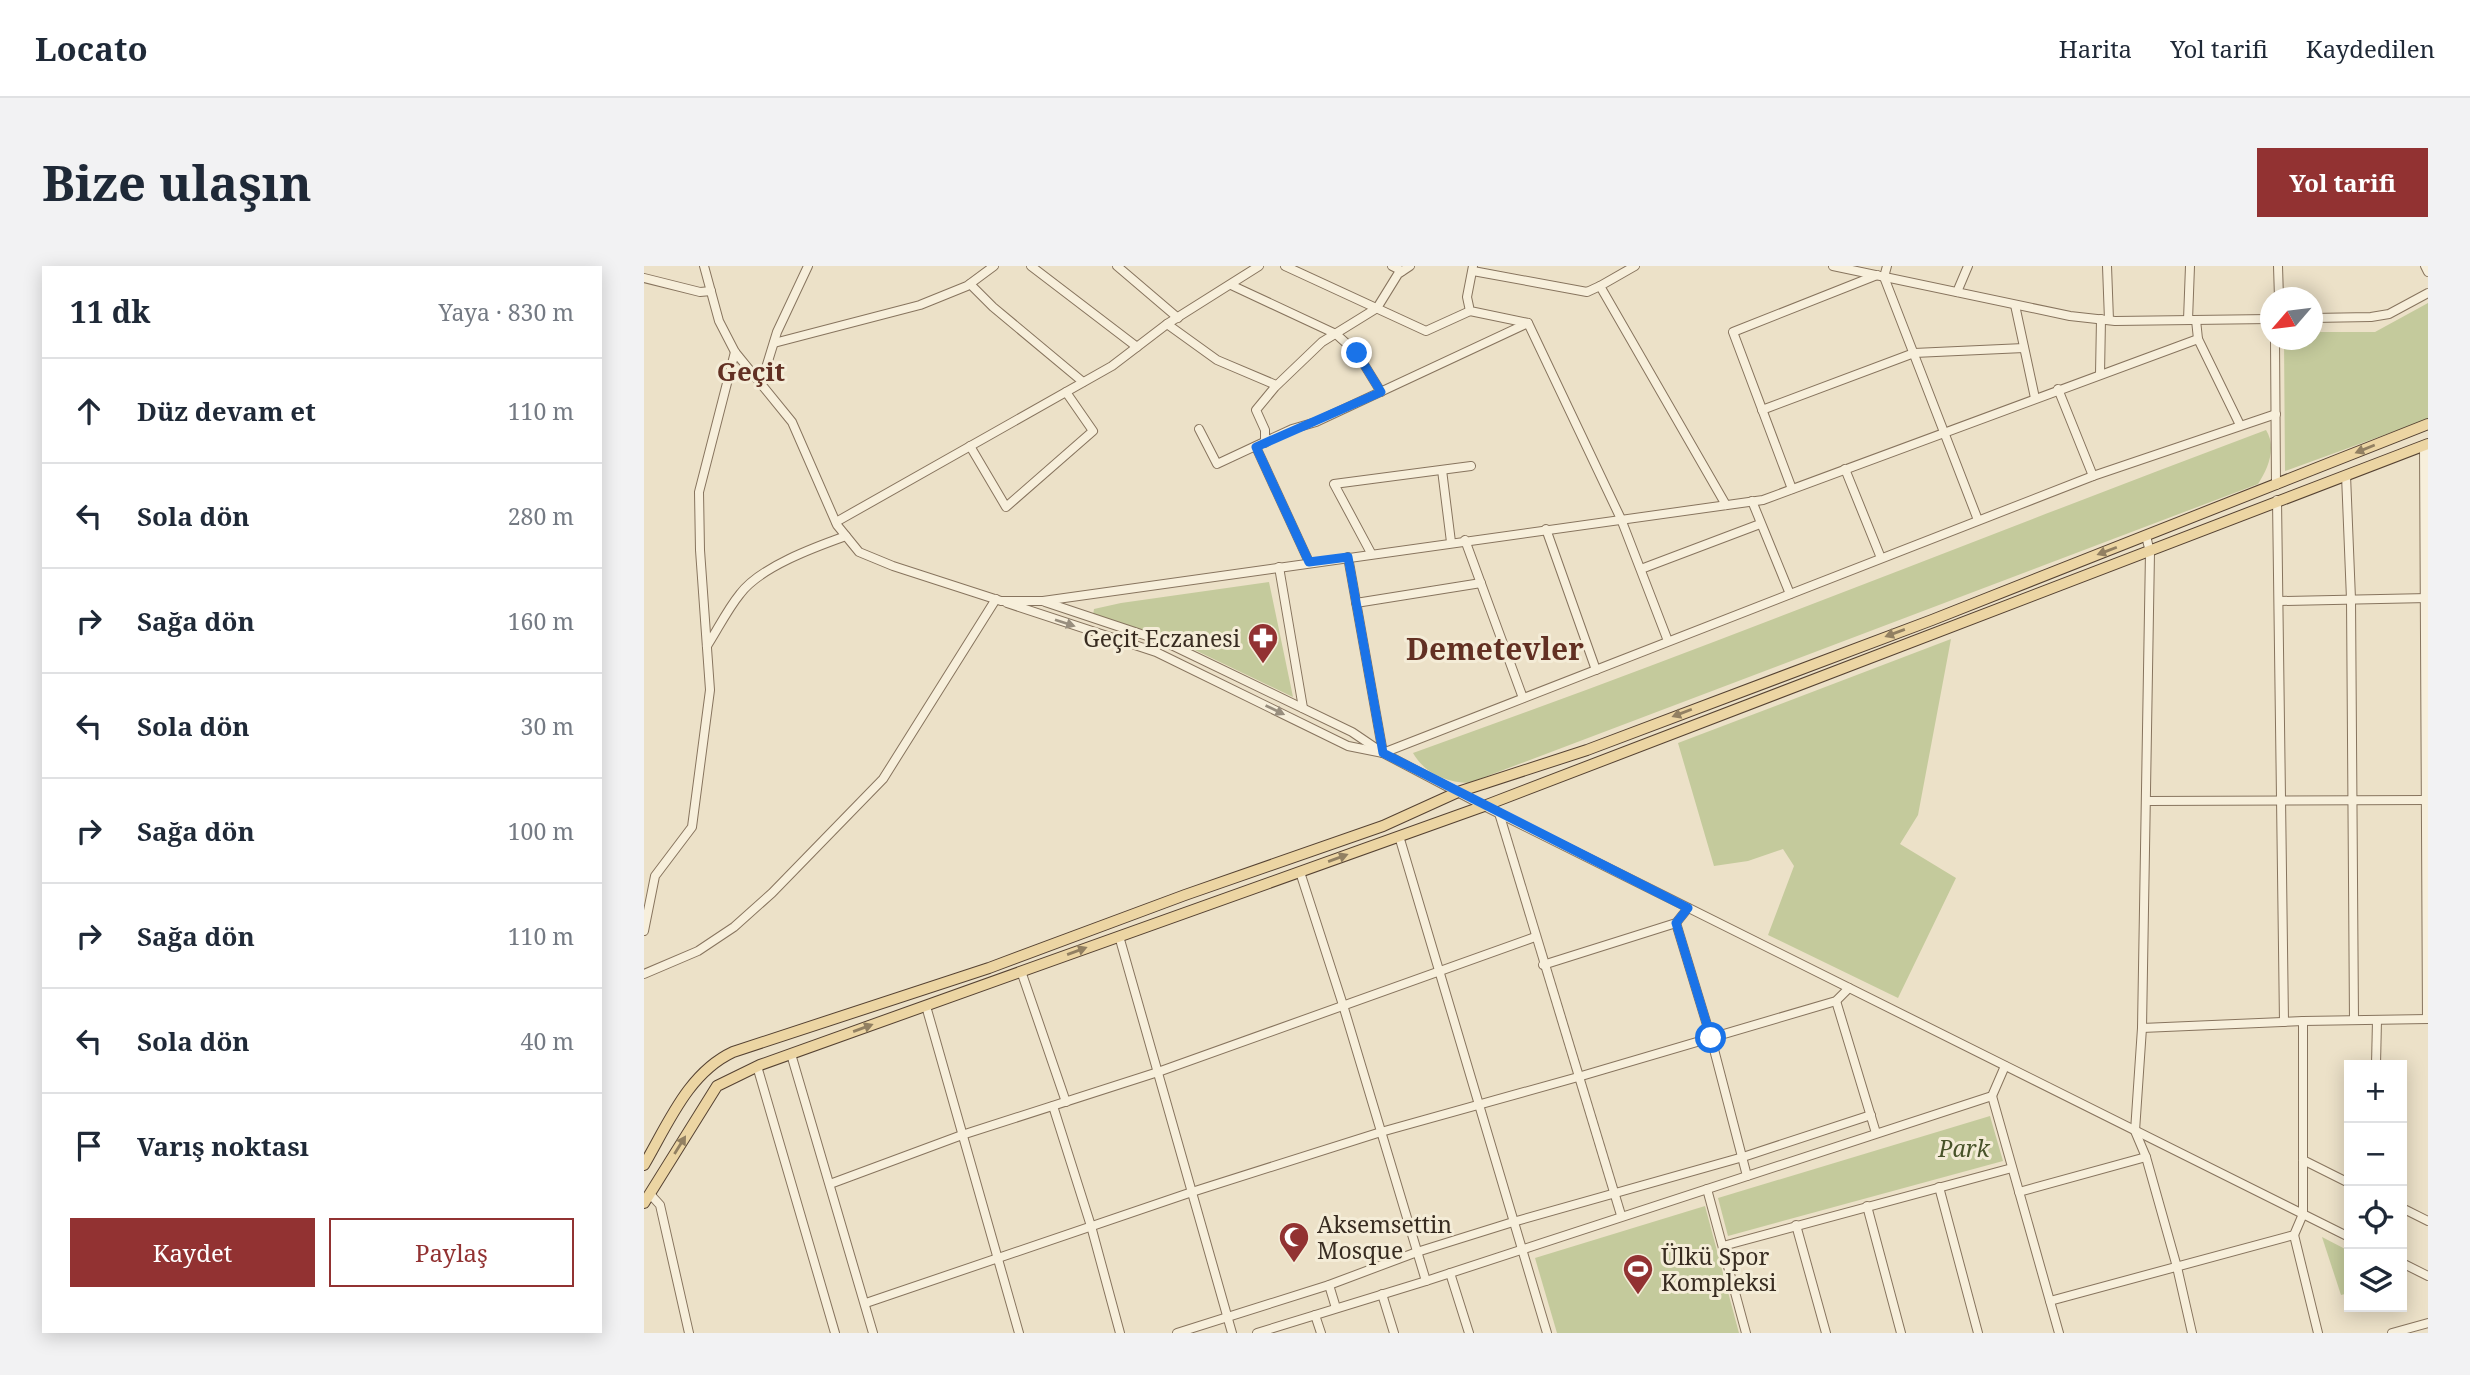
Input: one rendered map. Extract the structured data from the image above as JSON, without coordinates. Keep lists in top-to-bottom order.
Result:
{
  "districts": ["Geçit", "Demetevler"],
  "parks": ["Park"],
  "places": {
    "pharmacy": ["Geçit Eczanesi"],
    "mosque": ["Aksemsettin Mosque"],
    "sports": ["Ülkü Spor Kompleksi"]
  },
  "north": "bottom left",
  "page": {
    "header": "Locato",
    "nav": ["Harita", "Yol tarifi", "Kaydedilen"],
    "buttons": [
      "Yol tarifi",
      ["Kaydet", "Paylaş"]
    ],
    "title": "Bize ulaşın",
    "heading": ["11 dk", "Yaya · 830 m"],
    "list": [
      ["Düz devam et", "110 m"],
      ["Sola dön", "280 m"],
      ["Sağa dön", "160 m"],
      ["Sola dön", "30 m"],
      ["Sağa dön", "100 m"],
      ["Sağa dön", "110 m"],
      ["Sola dön", "40 m"],
      "Varış noktası"
    ],
    "map_buttons": ["+", "−"]
  }
}
